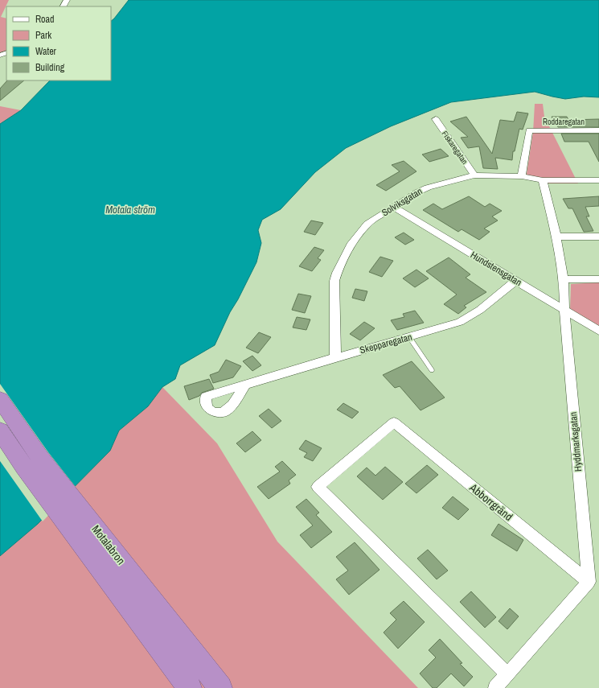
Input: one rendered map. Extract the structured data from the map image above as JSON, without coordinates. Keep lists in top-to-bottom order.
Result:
{
  "streets": {
    "highway": ["Motalabron"],
    "street": [
      "Roddaregatan",
      "Fiskaregatan",
      "Solviksgatan",
      "Hundstensgatan",
      "Skepparegatan",
      "Hyddmarksgatan",
      "Abborrgränd"
    ]
  },
  "crossings": [
    ["Roddaregatan", "Solviksgatan"],
    ["Fiskaregatan", "Solviksgatan"],
    ["Solviksgatan", "Hundstensgatan"],
    ["Solviksgatan", "Skepparegatan"],
    ["Solviksgatan", "Hyddmarksgatan"],
    ["Hundstensgatan", "Skepparegatan"],
    ["Hundstensgatan", "Hyddmarksgatan"],
    ["Hyddmarksgatan", "Abborrgränd"]
  ],
  "water": ["Motala ström"],
  "legend": [
    "Road",
    "Park",
    "Water",
    "Building"
  ]
}
